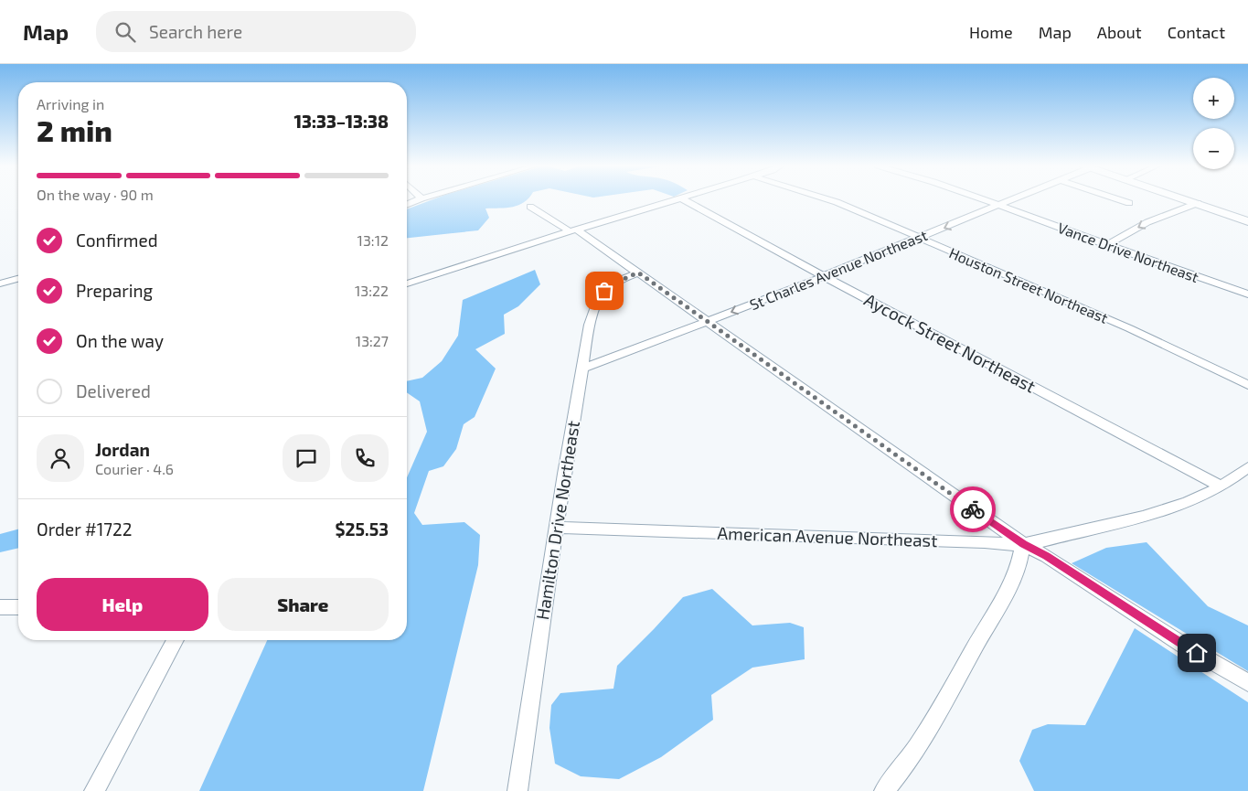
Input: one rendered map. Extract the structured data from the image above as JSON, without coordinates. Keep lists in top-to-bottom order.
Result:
{
  "streets": {
    "street": [
      "Vance Drive Northeast",
      "St Charles Avenue Northeast",
      "Houston Street Northeast",
      "Aycock Street Northeast",
      "Hamilton Drive Northeast",
      "American Avenue Northeast"
    ]
  },
  "crossings": [
    ["Vance Drive Northeast", "St Charles Avenue Northeast"],
    ["St Charles Avenue Northeast", "Houston Street Northeast"],
    ["St Charles Avenue Northeast", "Aycock Street Northeast"],
    ["St Charles Avenue Northeast", "Hamilton Drive Northeast"],
    ["Aycock Street Northeast", "American Avenue Northeast"],
    ["Hamilton Drive Northeast", "American Avenue Northeast"]
  ],
  "one_way": ["St Charles Avenue Northeast"],
  "page": {
    "header": "Map",
    "search": "Search here",
    "nav": [
      "Home",
      "Map",
      "About",
      "Contact"
    ],
    "map_buttons": ["+", "−"],
    "heading": ["2 min", "Arriving in", "13:33–13:38"],
    "panel": [
      "Jordan",
      "Courier · 4.6",
      "Order #1722",
      "$25.53"
    ],
    "bar": "On the way · 90 m",
    "list": [
      ["Confirmed", "13:12"],
      ["Preparing", "13:22"],
      ["On the way", "13:27"],
      "Delivered"
    ],
    "buttons": ["Help", "Share"]
  }
}
